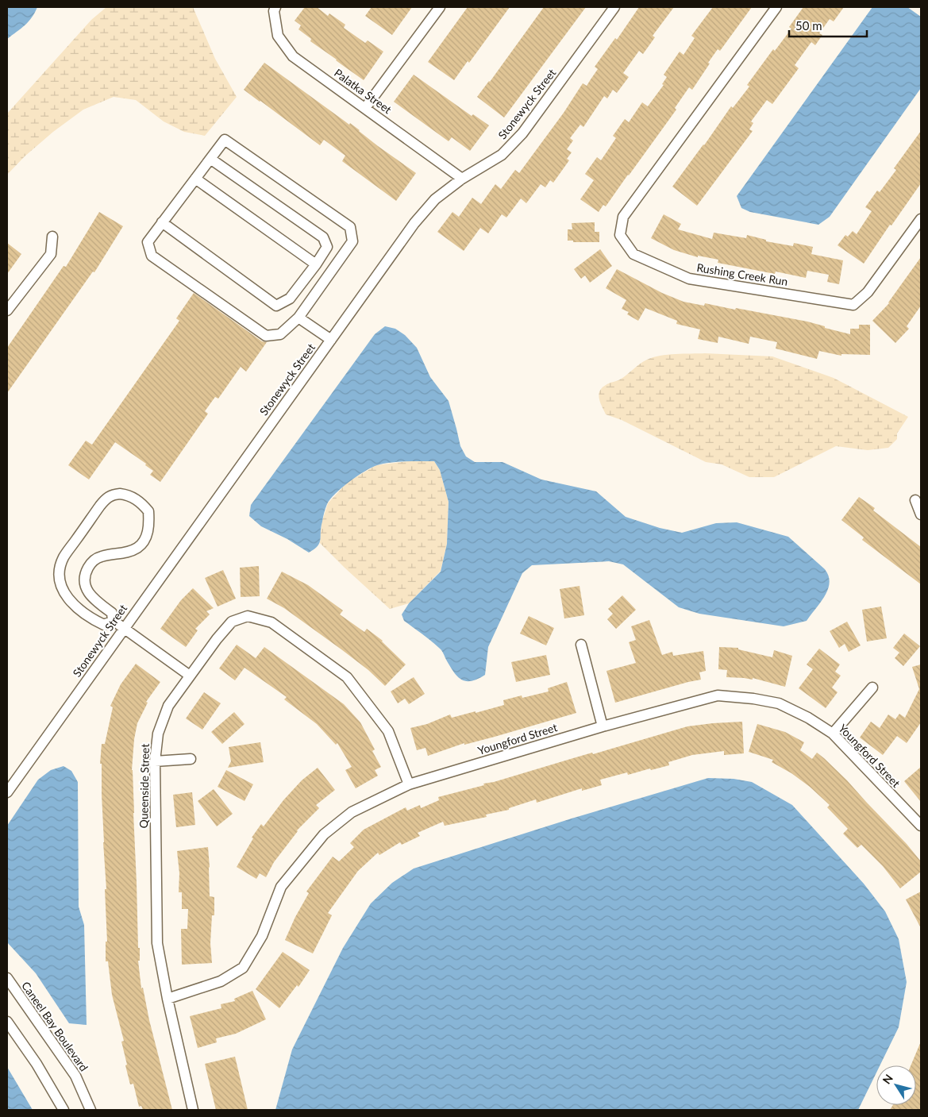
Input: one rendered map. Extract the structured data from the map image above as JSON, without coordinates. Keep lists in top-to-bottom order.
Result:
{
  "streets": {
    "street": [
      "Palatka Street",
      "Stonewyck Street",
      "Rushing Creek Run",
      "Youngford Street",
      "Queenside Street",
      "Caneel Bay Boulevard"
    ]
  },
  "crossings": [
    ["Palatka Street", "Stonewyck Street"],
    ["Youngford Street", "Queenside Street"]
  ],
  "scale_bar": "50 m",
  "north": "top left"
}
